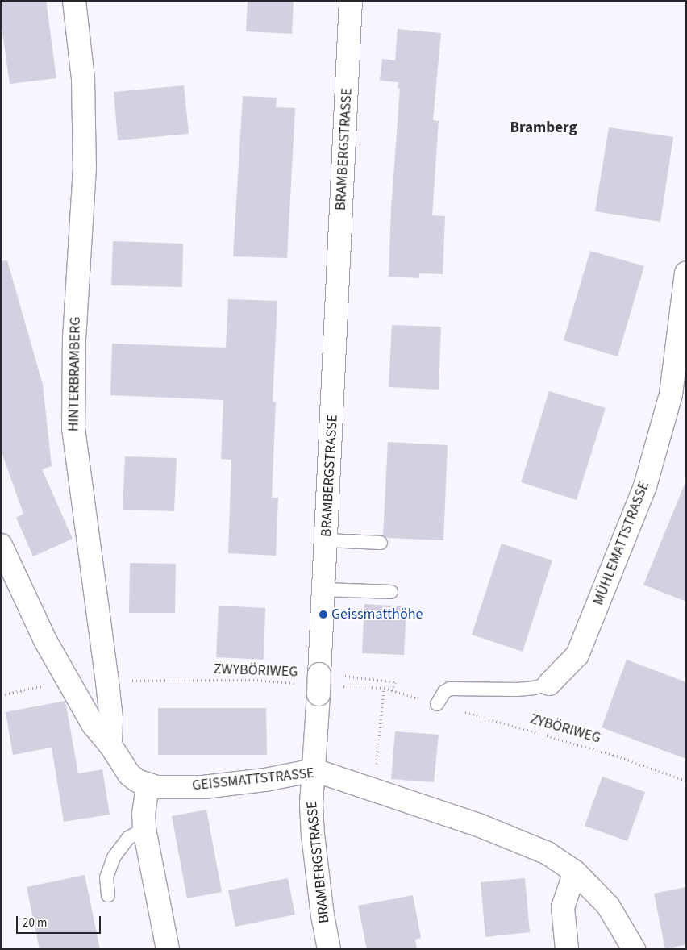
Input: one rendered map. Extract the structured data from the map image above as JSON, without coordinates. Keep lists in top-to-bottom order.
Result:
{
  "streets": {
    "street": [
      "BRAMBERGSTRASSE",
      "HINTERBRAMBERG",
      "MÜHLEMATTSTRASSE",
      "GEISSMATTSTRASSE"
    ],
    "path": ["ZWYBÖRIWEG", "ZYBÖRIWEG"]
  },
  "crossings": [
    ["BRAMBERGSTRASSE", "ZWYBÖRIWEG"],
    ["BRAMBERGSTRASSE", "GEISSMATTSTRASSE"],
    ["HINTERBRAMBERG", "ZWYBÖRIWEG"],
    ["HINTERBRAMBERG", "GEISSMATTSTRASSE"],
    ["MÜHLEMATTSTRASSE", "ZYBÖRIWEG"]
  ],
  "districts": ["Bramberg"],
  "places": ["Geissmatthöhe"],
  "scale_bar": "20 m"
}
